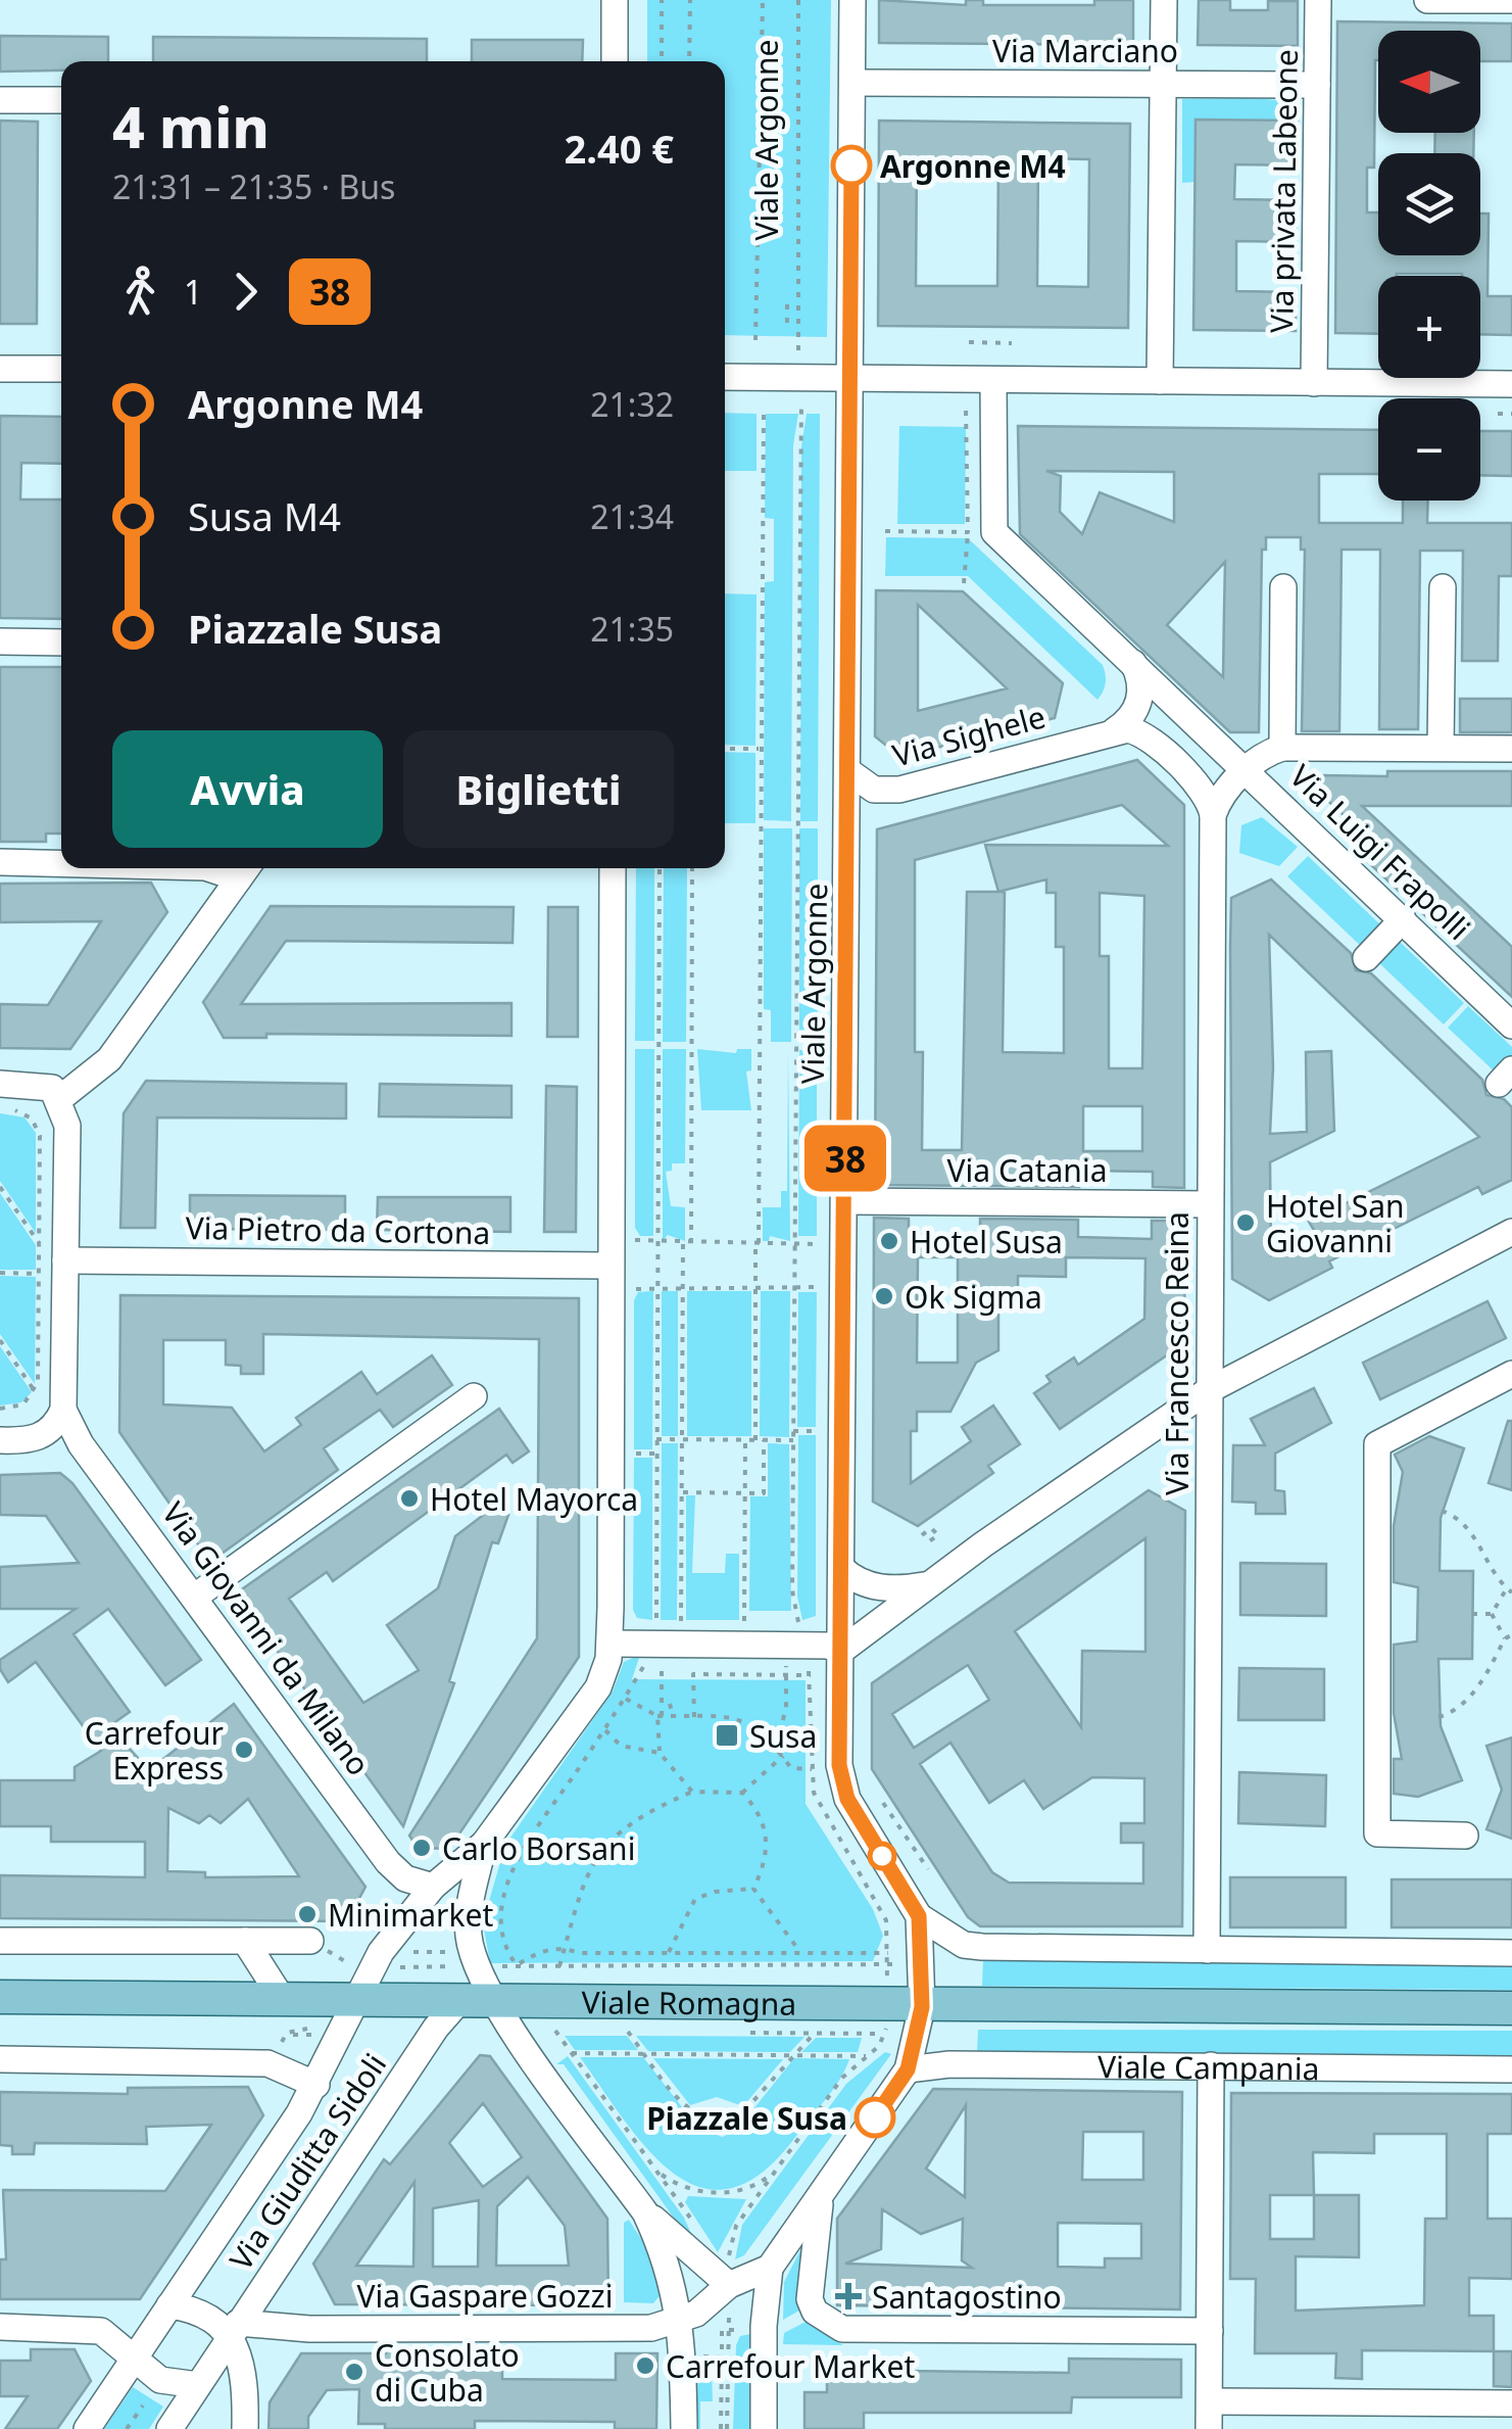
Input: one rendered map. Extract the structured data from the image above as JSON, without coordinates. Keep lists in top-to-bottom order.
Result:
{
  "streets": {
    "main road": ["Viale Romagna", "Viale Campania"],
    "street": [
      "Via Marciano",
      "Viale Argonne",
      "Via privata Labeone",
      "Via Sighele",
      "Via Luigi Frapolli",
      "Via Catania",
      "Via Pietro da Cortona",
      "Via Francesco Reina",
      "Via Giovanni da Milano",
      "Via Giuditta Sidoli",
      "Via Gaspare Gozzi"
    ]
  },
  "crossings": [
    ["Via Marciano", "Viale Argonne"],
    ["Via Marciano", "Via privata Labeone"],
    ["Viale Argonne", "Via Sighele"],
    ["Viale Argonne", "Via Catania"],
    ["Via Catania", "Via Francesco Reina"],
    ["Viale Romagna", "Viale Campania"],
    ["Viale Romagna", "Via Giuditta Sidoli"]
  ],
  "places": {
    "other": [
      "Argonne M4",
      "Hotel San Giovanni",
      "Hotel Susa",
      "Ok Sigma",
      "Hotel Mayorca",
      "Carrefour Express",
      "Carlo Borsani",
      "Minimarket",
      "Piazzale Susa",
      "Carrefour Market",
      "Consolato di Cuba"
    ],
    "transit": ["Susa"],
    "health": ["Santagostino"]
  },
  "lines": ["bus line 38"],
  "north": "left",
  "page": {
    "on_map": "38",
    "map_buttons": ["+", "−"],
    "heading": ["4 min", "21:31 – 21:35 · Bus", "2.40 €"],
    "legs": ["1", "38"],
    "list": [
      {
        "name": "Argonne M4",
        "value": "21:32"
      },
      {
        "name": "Susa M4",
        "value": "21:34"
      },
      {
        "name": "Piazzale Susa",
        "value": "21:35"
      }
    ],
    "buttons": ["Avvia", "Biglietti"]
  }
}
